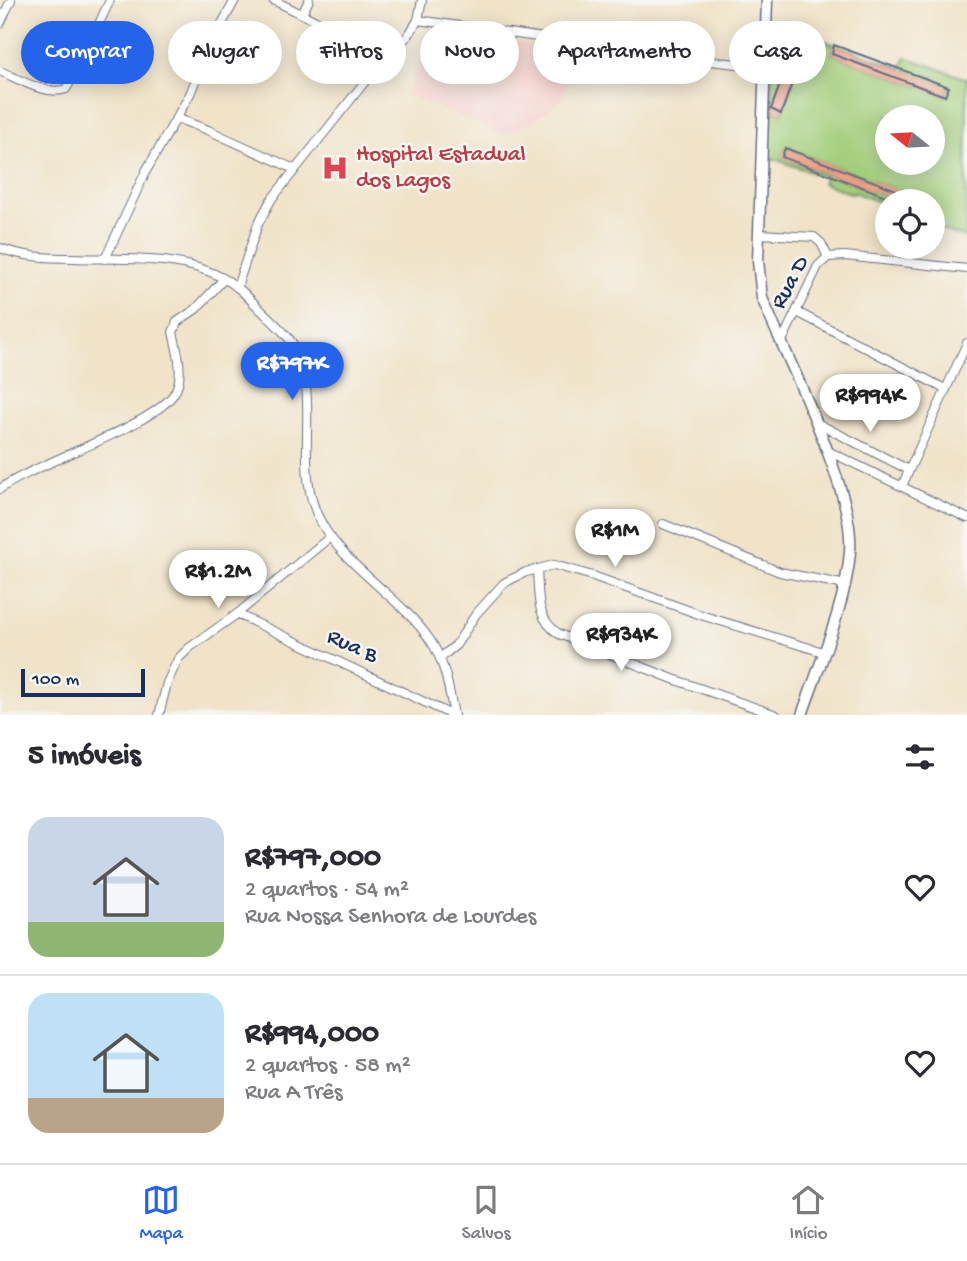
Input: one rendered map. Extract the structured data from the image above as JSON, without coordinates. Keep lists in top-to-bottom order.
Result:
{
  "streets": {
    "street": ["Rua D", "Rua B"]
  },
  "places": {
    "hospital": ["Hospital Estadual dos Lagos"]
  },
  "scale_bar": "100 m",
  "north": "left",
  "page": {
    "chip": [
      "Comprar",
      "Alugar",
      "Filtros",
      "Novo",
      "Apartamento",
      "Casa"
    ],
    "price": [
      "R$797K",
      "R$994K",
      "R$1M",
      "R$1.2M",
      "R$934K"
    ],
    "scale": "100 m",
    "heading": "5 imóveis",
    "list": [
      {
        "name": "R$797,000",
        "note": "2 quartos · 54 m² · Rua Nossa Senhora de Lourdes"
      },
      {
        "name": "R$994,000",
        "note": "2 quartos · 58 m² · Rua A Três"
      }
    ],
    "tabs": ["Mapa", "Salvos", "Início"]
  }
}
